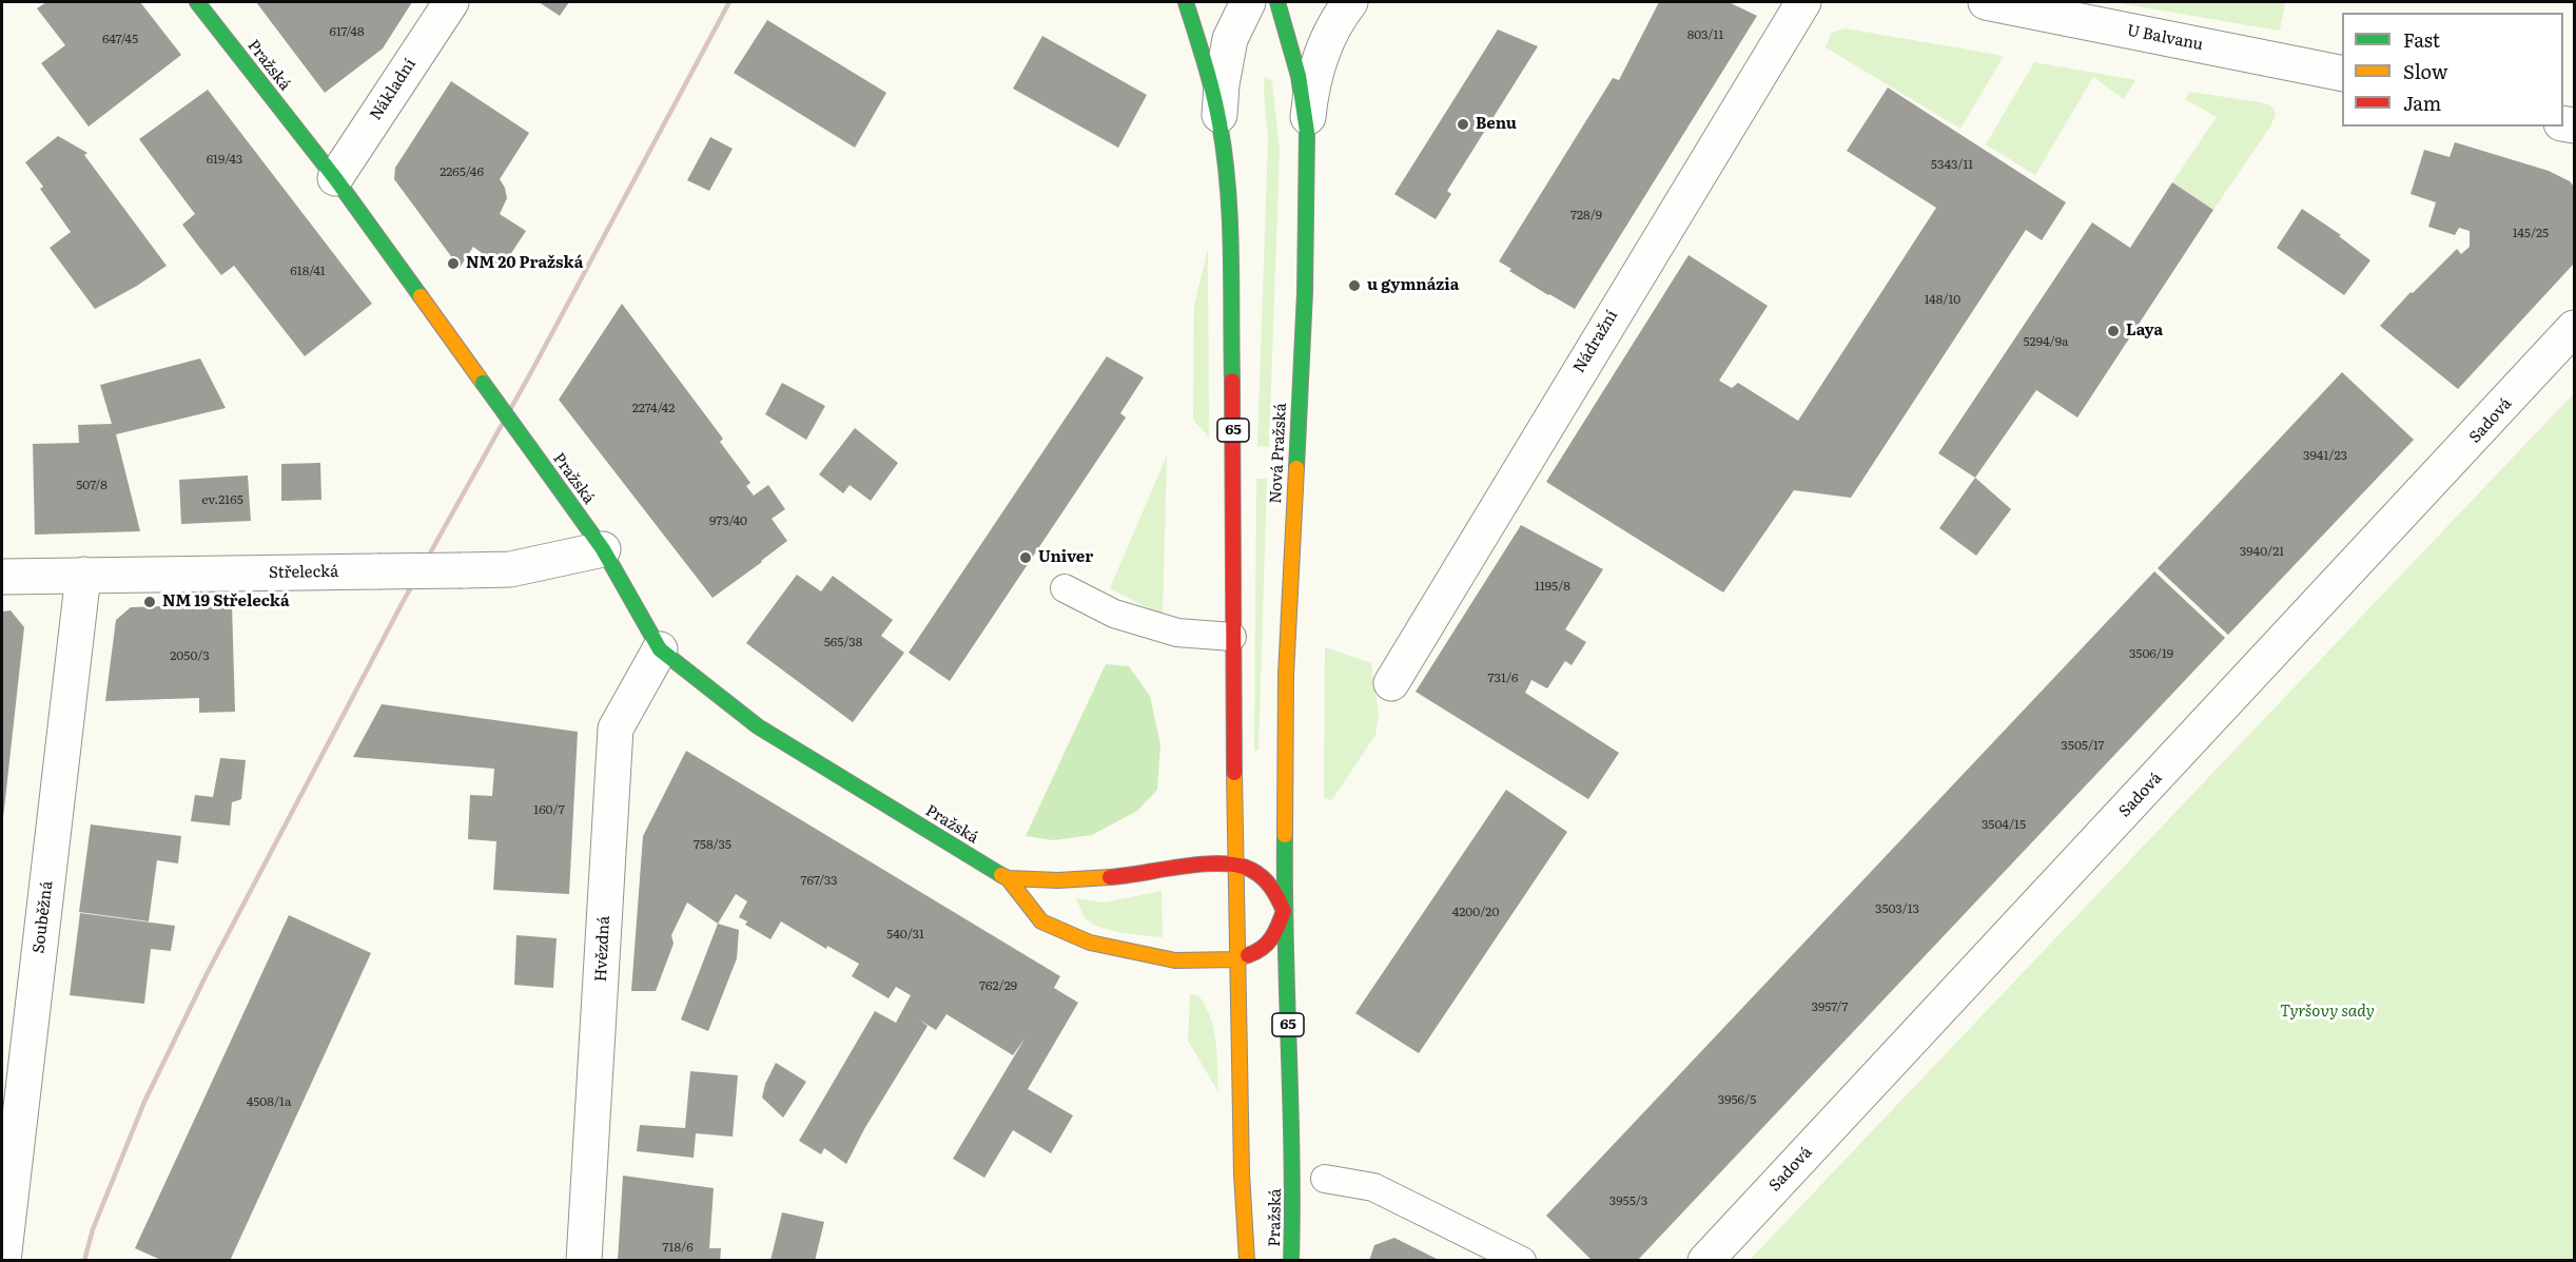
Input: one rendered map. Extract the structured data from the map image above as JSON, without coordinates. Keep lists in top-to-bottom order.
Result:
{
  "streets": {
    "main road": ["Pražská", "65", "Nová Pražská"],
    "street": [
      "U Balvanu",
      "Nákladní",
      "Nádražní",
      "Sadová",
      "Střelecká",
      "Souběžná",
      "Hvězdná"
    ]
  },
  "crossings": [
    ["Pražská", "Nákladní"],
    ["Pražská", "65"],
    ["Pražská", "Nová Pražská"],
    ["Pražská", "Střelecká"],
    ["Pražská", "Hvězdná"],
    ["Střelecká", "Souběžná"]
  ],
  "parks": ["Tyršovy sady"],
  "places": [
    "Benu",
    "NM 20 Pražská",
    "u gymnázia",
    "Laya",
    "Univer",
    "NM 19 Střelecká"
  ],
  "house_numbers": [
    "617/48",
    "803/11",
    "647/45",
    "619/43",
    "5343/11",
    "2265/46",
    "728/9",
    "145/25",
    "618/41",
    "148/10",
    "5294/9a",
    "2274/42",
    "3941/23",
    "507/8",
    "ev.2165",
    "973/40",
    "3940/21",
    "1195/8",
    "565/38",
    "3506/19",
    "2050/3",
    "731/6",
    "3505/17",
    "160/7",
    "3504/15",
    "758/35",
    "767/33",
    "3503/13",
    "4200/20",
    "540/31",
    "762/29",
    "3957/7",
    "3956/5",
    "4508/1a",
    "3955/3",
    "718/6"
  ],
  "legend": ["Fast", "Slow", "Jam"]
}
